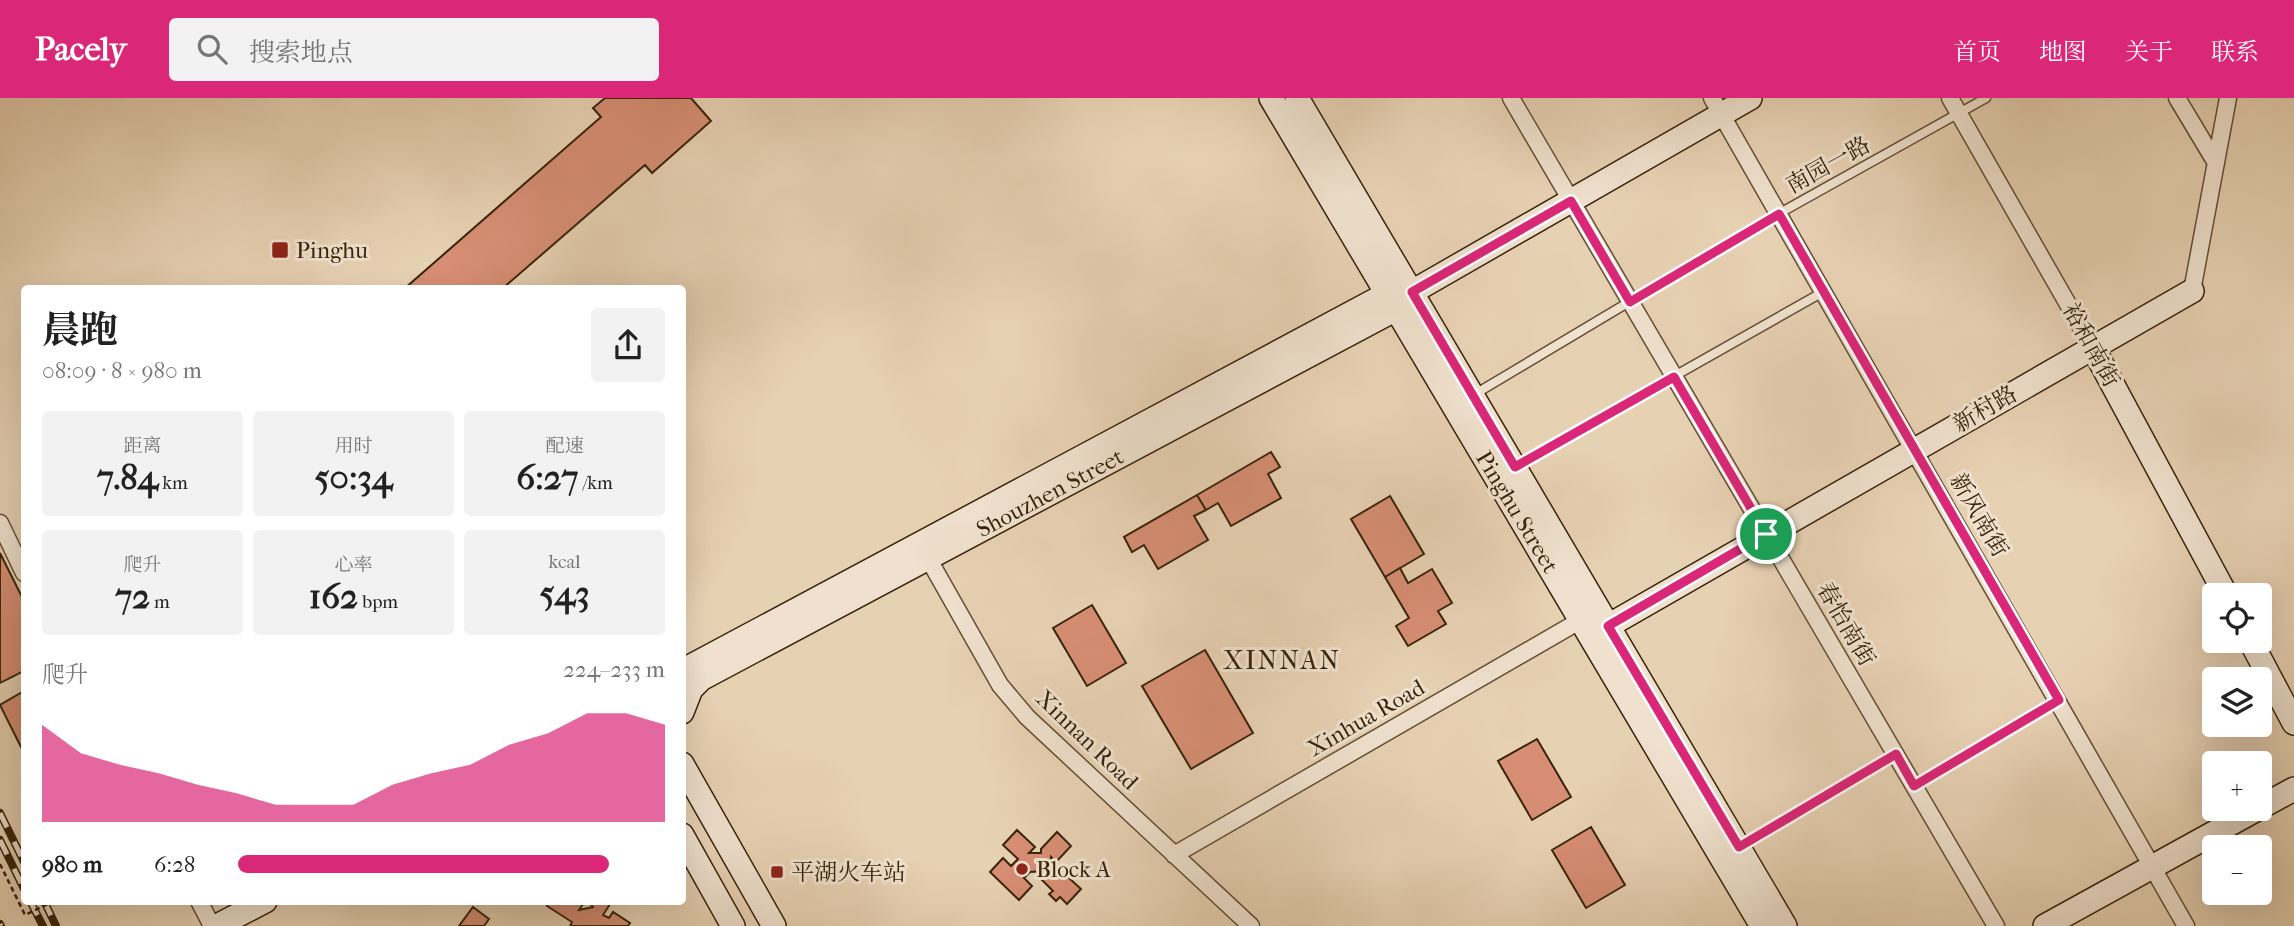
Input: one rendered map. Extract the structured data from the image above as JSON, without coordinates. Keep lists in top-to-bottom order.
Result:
{
  "streets": {
    "street": [
      "裕和南街",
      "新村路",
      "Shouzhen Street",
      "Pinghu Street",
      "新风南街",
      "春怡南街",
      "Xinhua Road",
      "Xinnan Road"
    ],
    "lane": ["南园一路"]
  },
  "crossings": [
    ["南园一路", "裕和南街"],
    ["南园一路", "Pinghu Street"],
    ["南园一路", "新风南街"],
    ["南园一路", "春怡南街"],
    ["裕和南街", "新村路"],
    ["新村路", "Pinghu Street"],
    ["新村路", "新风南街"],
    ["新村路", "春怡南街"],
    ["Shouzhen Street", "Pinghu Street"],
    ["Shouzhen Street", "新风南街"],
    ["Shouzhen Street", "春怡南街"],
    ["Shouzhen Street", "Xinnan Road"],
    ["Pinghu Street", "Xinhua Road"],
    ["Xinhua Road", "Xinnan Road"]
  ],
  "districts": ["XINNAN"],
  "places": {
    "transit": ["Pinghu", "平湖火车站"],
    "other": ["Block A"]
  },
  "page": {
    "header": "Pacely",
    "search": "搜索地点",
    "nav": [
      "首页",
      "地图",
      "关于",
      "联系"
    ],
    "heading": ["晨跑", "08:09 · 8 × 980 m"],
    "stats": [
      ["距离", "7.84 km"],
      ["用时", "50:34"],
      ["配速", "6:27 /km"],
      ["爬升", "72 m"],
      ["心率", "162 bpm"],
      ["kcal", "543"]
    ],
    "map_buttons": ["+", "−"],
    "chart": ["爬升", "224–233 m"],
    "list": [
      {
        "name": "980 m",
        "note": "6:28"
      }
    ]
  }
}
